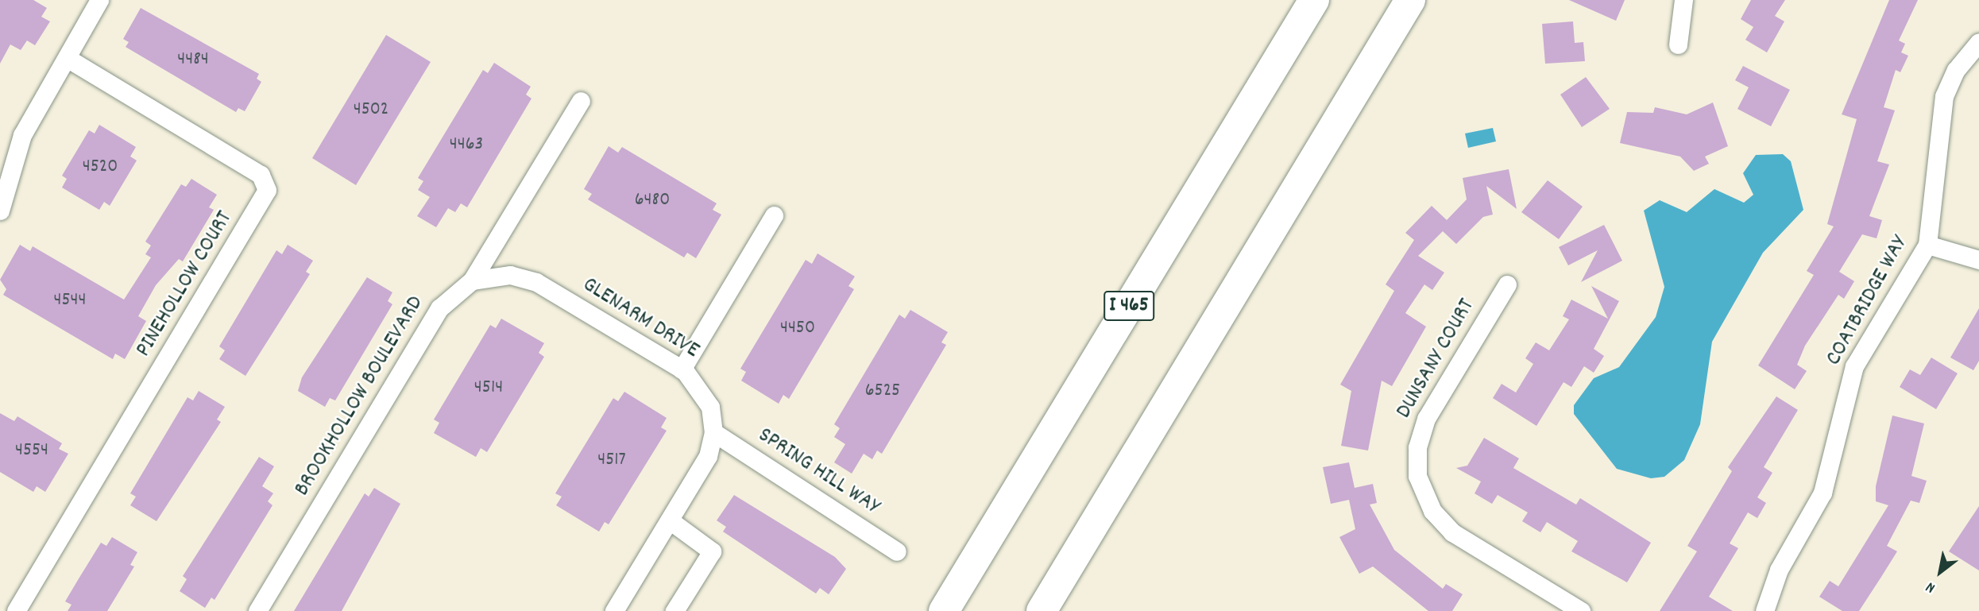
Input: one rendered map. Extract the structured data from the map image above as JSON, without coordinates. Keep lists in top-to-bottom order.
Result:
{
  "streets": {
    "highway": ["I 465"],
    "street": [
      "PINEHOLLOW COURT",
      "COATBRIDGE WAY",
      "GLENARM DRIVE",
      "DUNSANY COURT",
      "BROOKHOLLOW BOULEVARD",
      "SPRING HILL WAY"
    ]
  },
  "crossings": [
    ["GLENARM DRIVE", "BROOKHOLLOW BOULEVARD"],
    ["GLENARM DRIVE", "SPRING HILL WAY"]
  ],
  "house_numbers": [
    "4484",
    "4502",
    "4463",
    "4520",
    "6480",
    "4544",
    "4450",
    "4514",
    "6525",
    "4554",
    "4517"
  ],
  "north": "bottom left"
}
